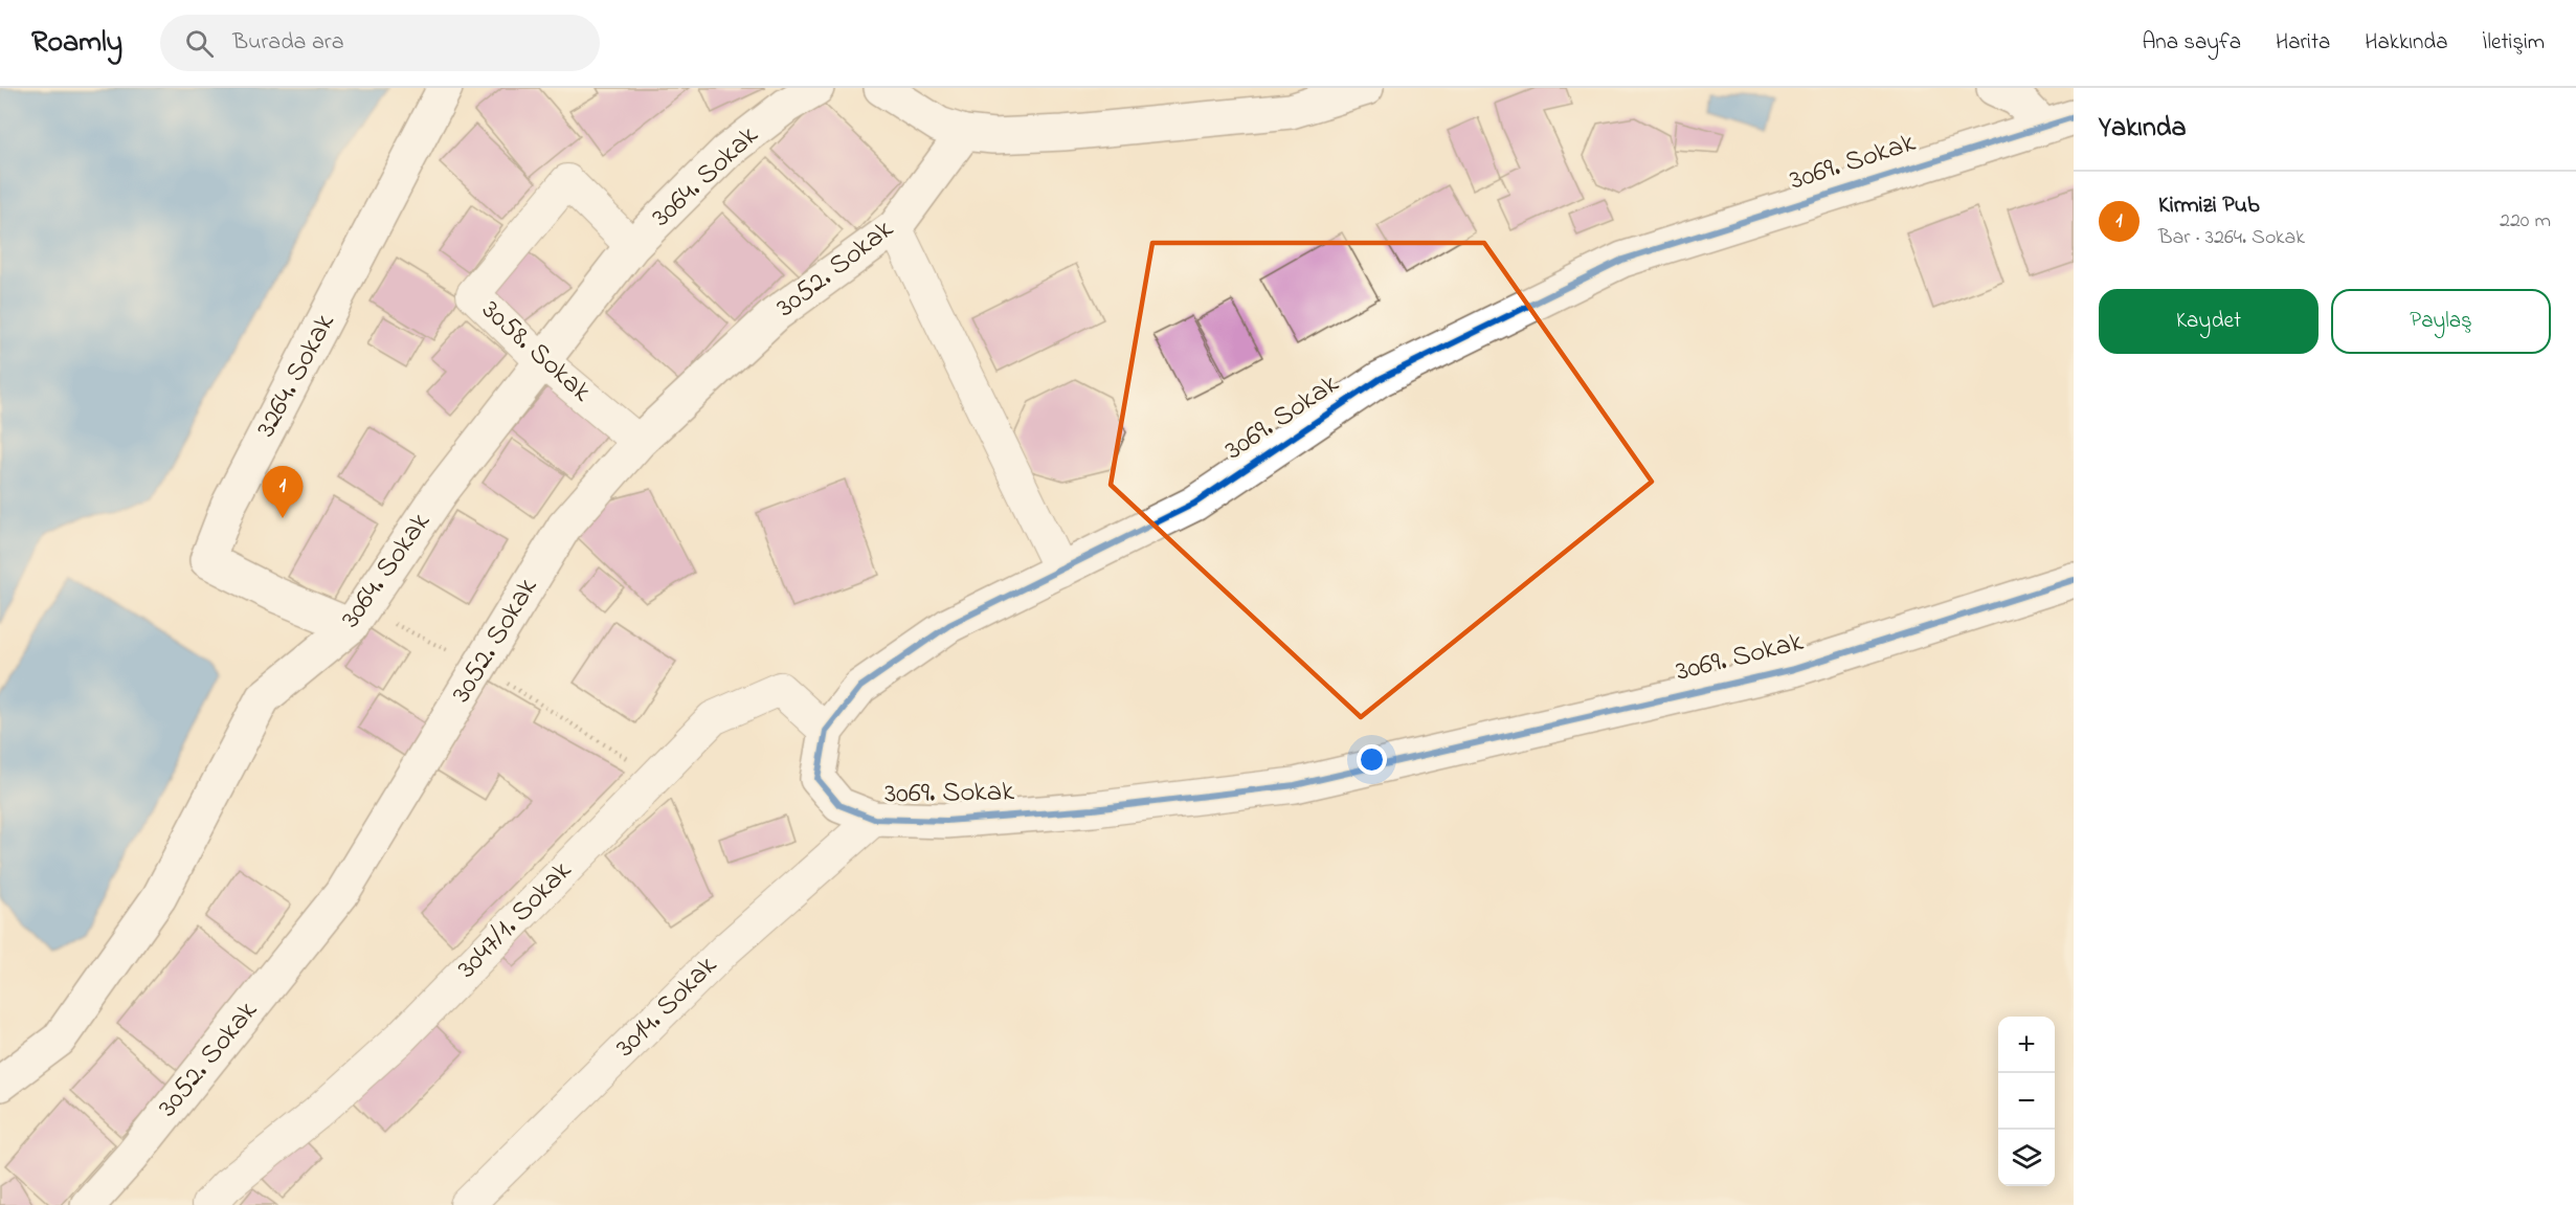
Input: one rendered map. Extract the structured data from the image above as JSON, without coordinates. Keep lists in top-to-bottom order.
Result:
{
  "streets": {
    "street": [
      "3069. Sokak",
      "3064. Sokak",
      "3052. Sokak",
      "3058. Sokak",
      "3264. Sokak",
      "3047/1. Sokak",
      "3014. Sokak"
    ]
  },
  "crossings": [
    ["3069. Sokak", "3047/1. Sokak"],
    ["3069. Sokak", "3014. Sokak"],
    ["3064. Sokak", "3058. Sokak"],
    ["3064. Sokak", "3264. Sokak"],
    ["3052. Sokak", "3058. Sokak"]
  ],
  "page": {
    "header": "Roamly",
    "search": "Burada ara",
    "nav": [
      "Ana sayfa",
      "Harita",
      "Hakkında",
      "İletişim"
    ],
    "heading": "Yakında",
    "list": [
      {
        "mark": "1",
        "name": "Kirmizi Pub",
        "note": "Bar · 3264. Sokak",
        "value": "220 m"
      }
    ],
    "buttons": ["Kaydet", "Paylaş"],
    "pins": "1",
    "map_buttons": ["+", "−"]
  }
}
